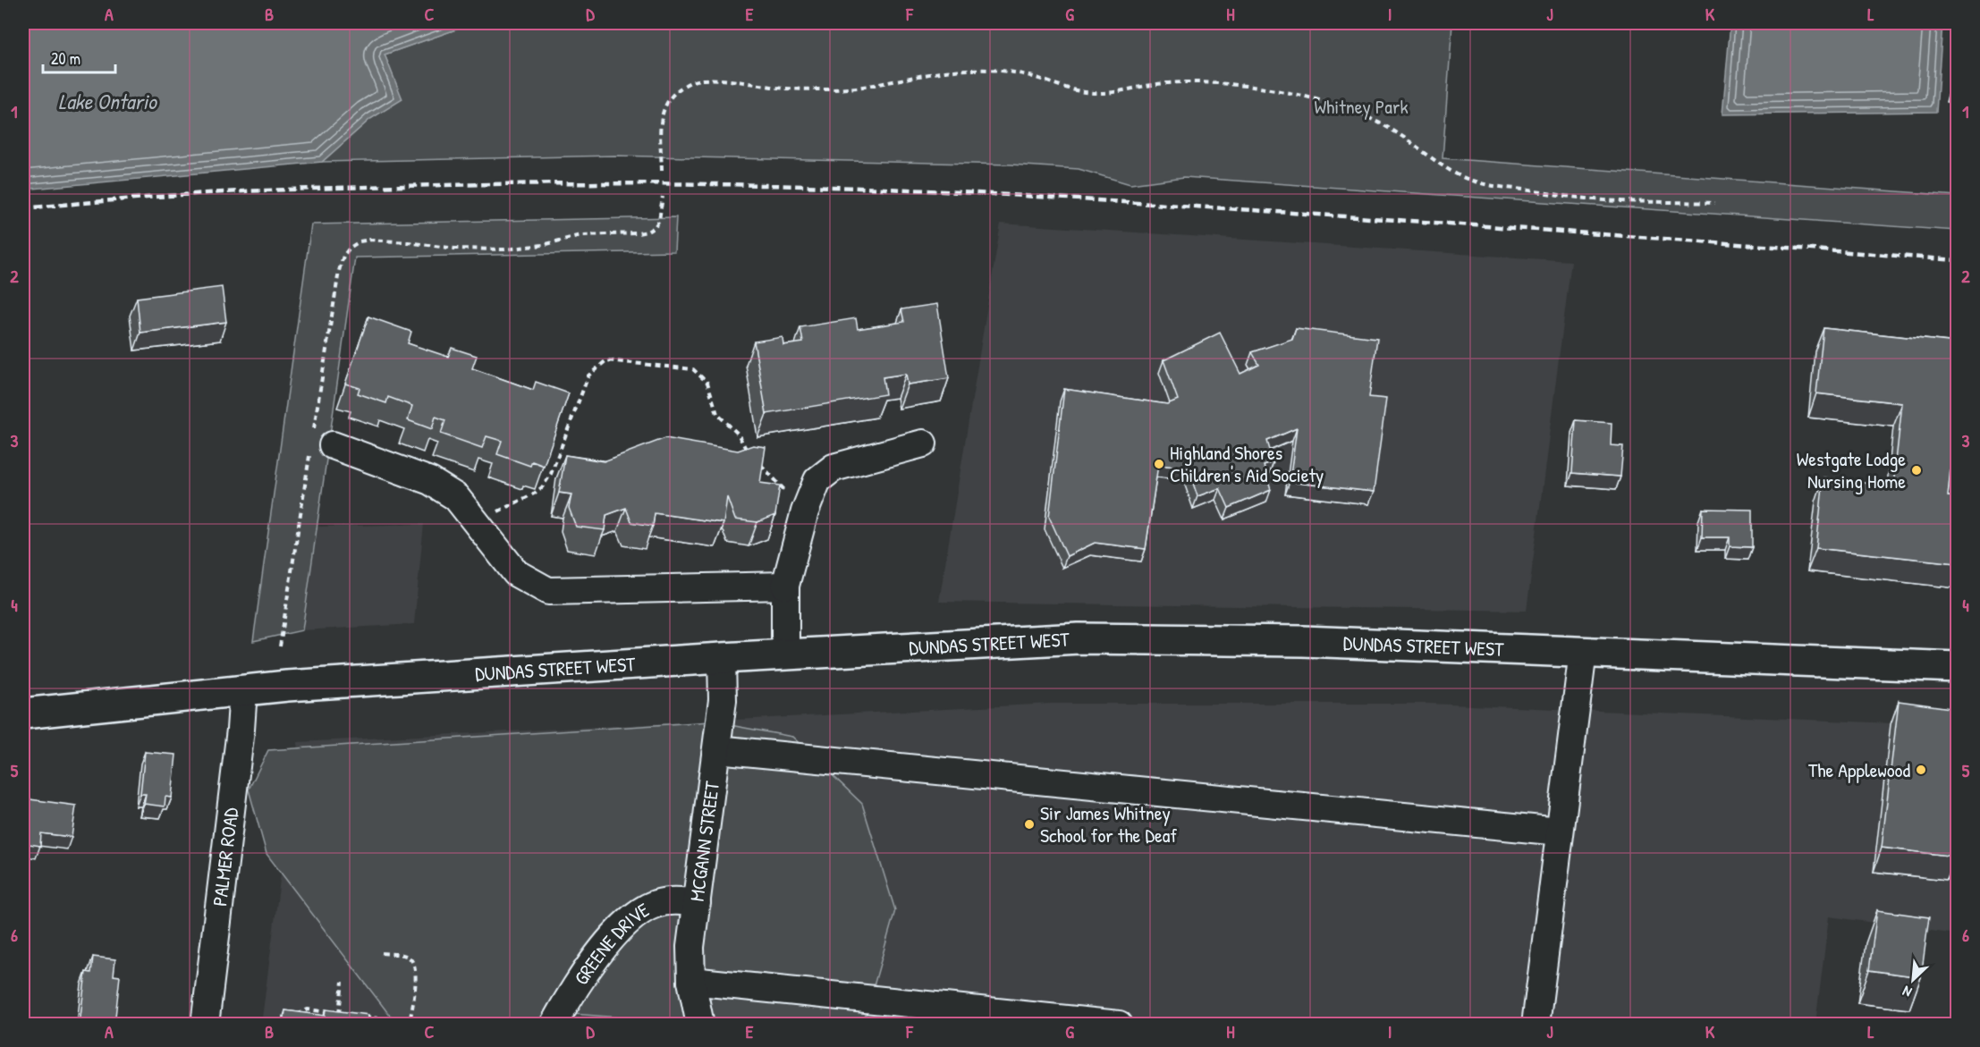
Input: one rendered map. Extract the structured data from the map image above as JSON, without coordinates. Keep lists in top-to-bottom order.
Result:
{
  "streets": {
    "main road": ["DUNDAS STREET WEST"],
    "street": ["MCGANN STREET", "PALMER ROAD", "GREENE DRIVE"]
  },
  "crossings": [
    ["DUNDAS STREET WEST", "MCGANN STREET"],
    ["DUNDAS STREET WEST", "PALMER ROAD"],
    ["MCGANN STREET", "GREENE DRIVE"]
  ],
  "water": ["Lake Ontario"],
  "parks": ["Whitney Park"],
  "places": [
    "Highland Shores Children's Aid Society",
    "Westgate Lodge Nursing Home",
    "The Applewood",
    "Sir James Whitney School for the Deaf"
  ],
  "scale_bar": "20 m",
  "north": "bottom left",
  "grid": {
    "columns": [
      "A",
      "B",
      "C",
      "D",
      "E",
      "F",
      "G",
      "H",
      "I",
      "J",
      "K",
      "L"
    ],
    "rows": [
      "1",
      "2",
      "3",
      "4",
      "5",
      "6"
    ]
  }
}
